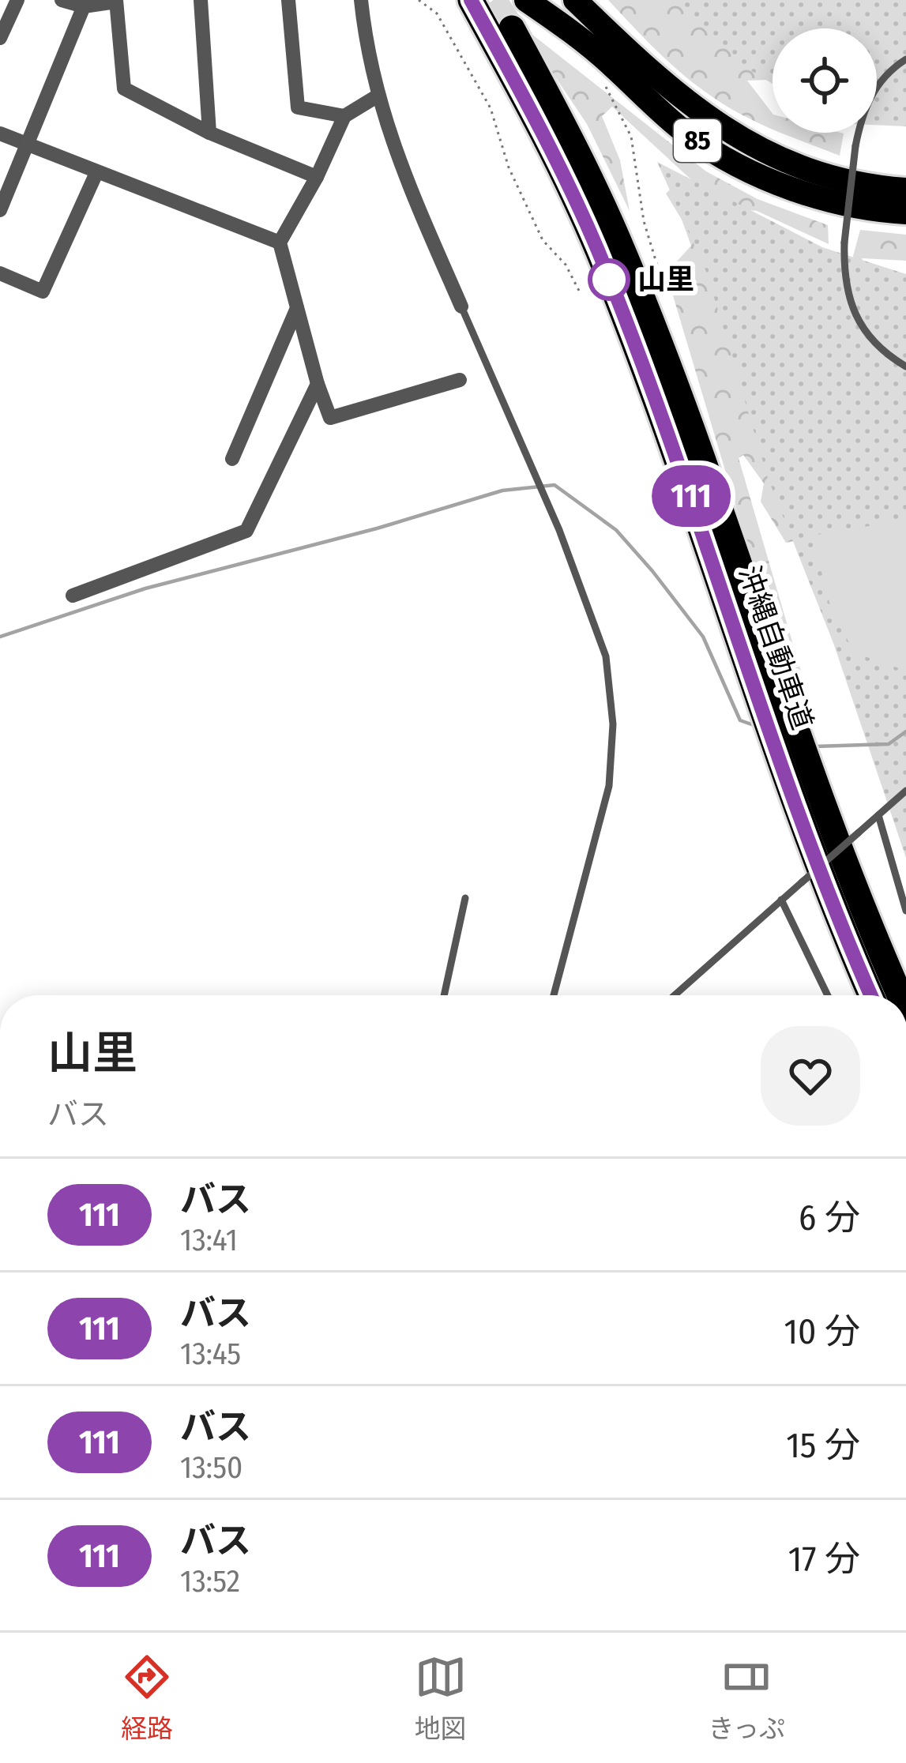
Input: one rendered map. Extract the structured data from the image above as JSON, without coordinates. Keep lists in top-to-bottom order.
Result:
{
  "streets": {
    "highway": ["沖縄自動車道"],
    "main road": ["85"]
  },
  "places": ["山里"],
  "lines": ["bus line 111"],
  "page": {
    "on_map": "111",
    "heading": ["山里", "バス"],
    "list": [
      {
        "mark": "111",
        "name": "バス",
        "note": "13:41",
        "value": "6 分"
      },
      {
        "mark": "111",
        "name": "バス",
        "note": "13:45",
        "value": "10 分"
      },
      {
        "mark": "111",
        "name": "バス",
        "note": "13:50",
        "value": "15 分"
      },
      {
        "mark": "111",
        "name": "バス",
        "note": "13:52",
        "value": "17 分"
      }
    ],
    "tabs": ["経路", "地図", "きっぷ"]
  }
}
